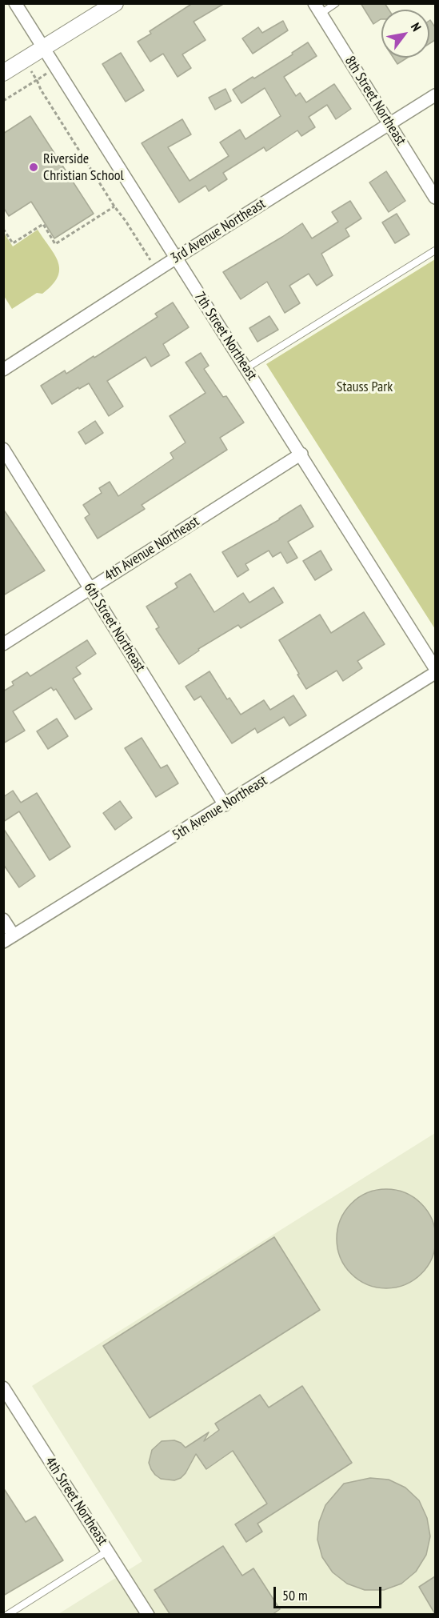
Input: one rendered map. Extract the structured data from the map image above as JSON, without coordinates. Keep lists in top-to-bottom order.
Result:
{
  "streets": {
    "street": [
      "8th Street Northeast",
      "3rd Avenue Northeast",
      "7th Street Northeast",
      "4th Avenue Northeast",
      "6th Street Northeast",
      "5th Avenue Northeast",
      "4th Street Northeast"
    ]
  },
  "crossings": [
    ["8th Street Northeast", "3rd Avenue Northeast"],
    ["3rd Avenue Northeast", "7th Street Northeast"],
    ["7th Street Northeast", "4th Avenue Northeast"],
    ["4th Avenue Northeast", "6th Street Northeast"],
    ["6th Street Northeast", "5th Avenue Northeast"]
  ],
  "parks": ["Stauss Park"],
  "places": ["Riverside Christian School"],
  "scale_bar": "50 m",
  "north": "top right"
}
